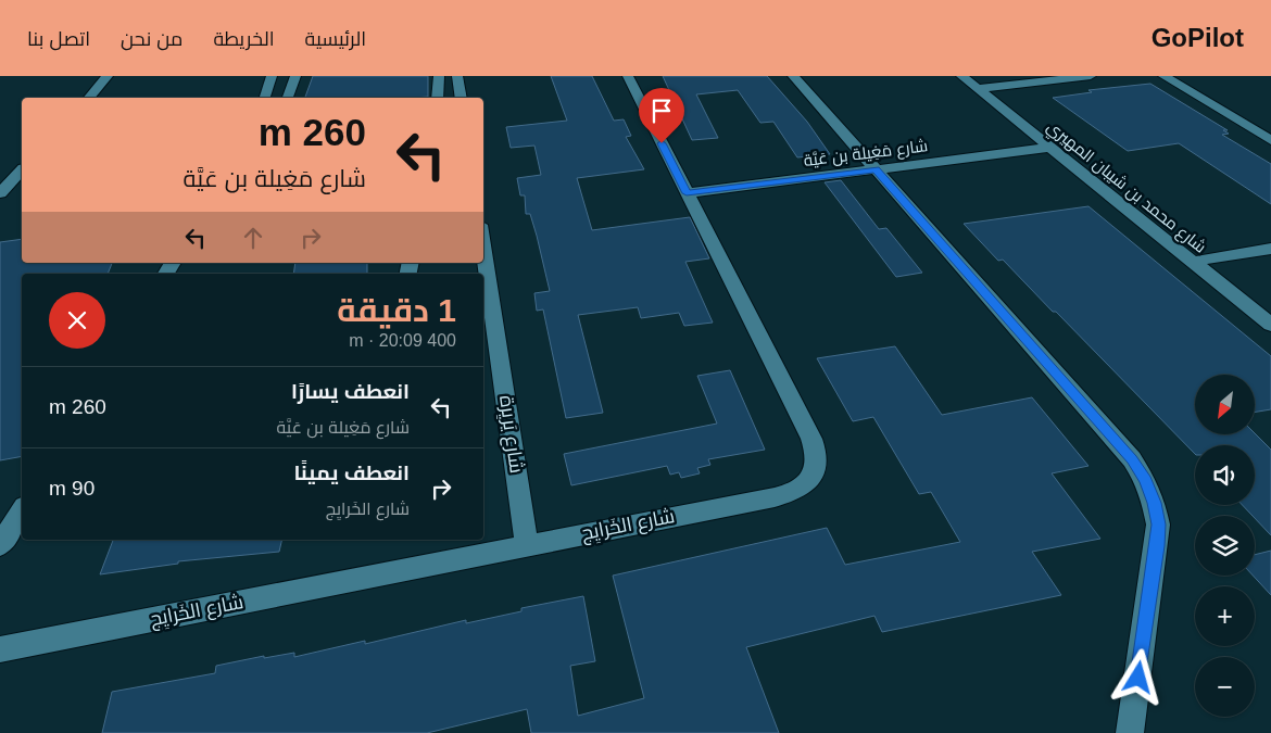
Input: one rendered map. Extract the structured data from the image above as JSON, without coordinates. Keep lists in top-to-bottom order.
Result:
{
  "streets": {
    "street": [
      "شارع مَغِيلة بن عَيَّة",
      "شارع محمد بن شيبان المهيري",
      "شارع يَريِرة",
      "شارع الخَرايِج"
    ]
  },
  "crossings": [
    ["شارع مَغِيلة بن عَيَّة", "شارع محمد بن شيبان المهيري"],
    ["شارع مَغِيلة بن عَيَّة", "شارع الخَرايِج"],
    ["شارع يَريِرة", "شارع الخَرايِج"]
  ],
  "north": "bottom left",
  "page": {
    "header": "GoPilot",
    "nav": [
      "الرئيسية",
      "الخريطة",
      "من نحن",
      "اتصل بنا"
    ],
    "turn": ["260 m", "شارع مَغِيلة بن عَيَّة"],
    "heading": ["1 دقيقة", "400 m · 20:09"],
    "list": [
      {
        "name": "انعطف يسارًا",
        "note": "شارع مَغِيلة بن عَيَّة",
        "value": "260 m"
      },
      {
        "name": "انعطف يمينًا",
        "note": "شارع الخَرايِج",
        "value": "90 m"
      }
    ],
    "map_buttons": ["+", "−"]
  }
}
